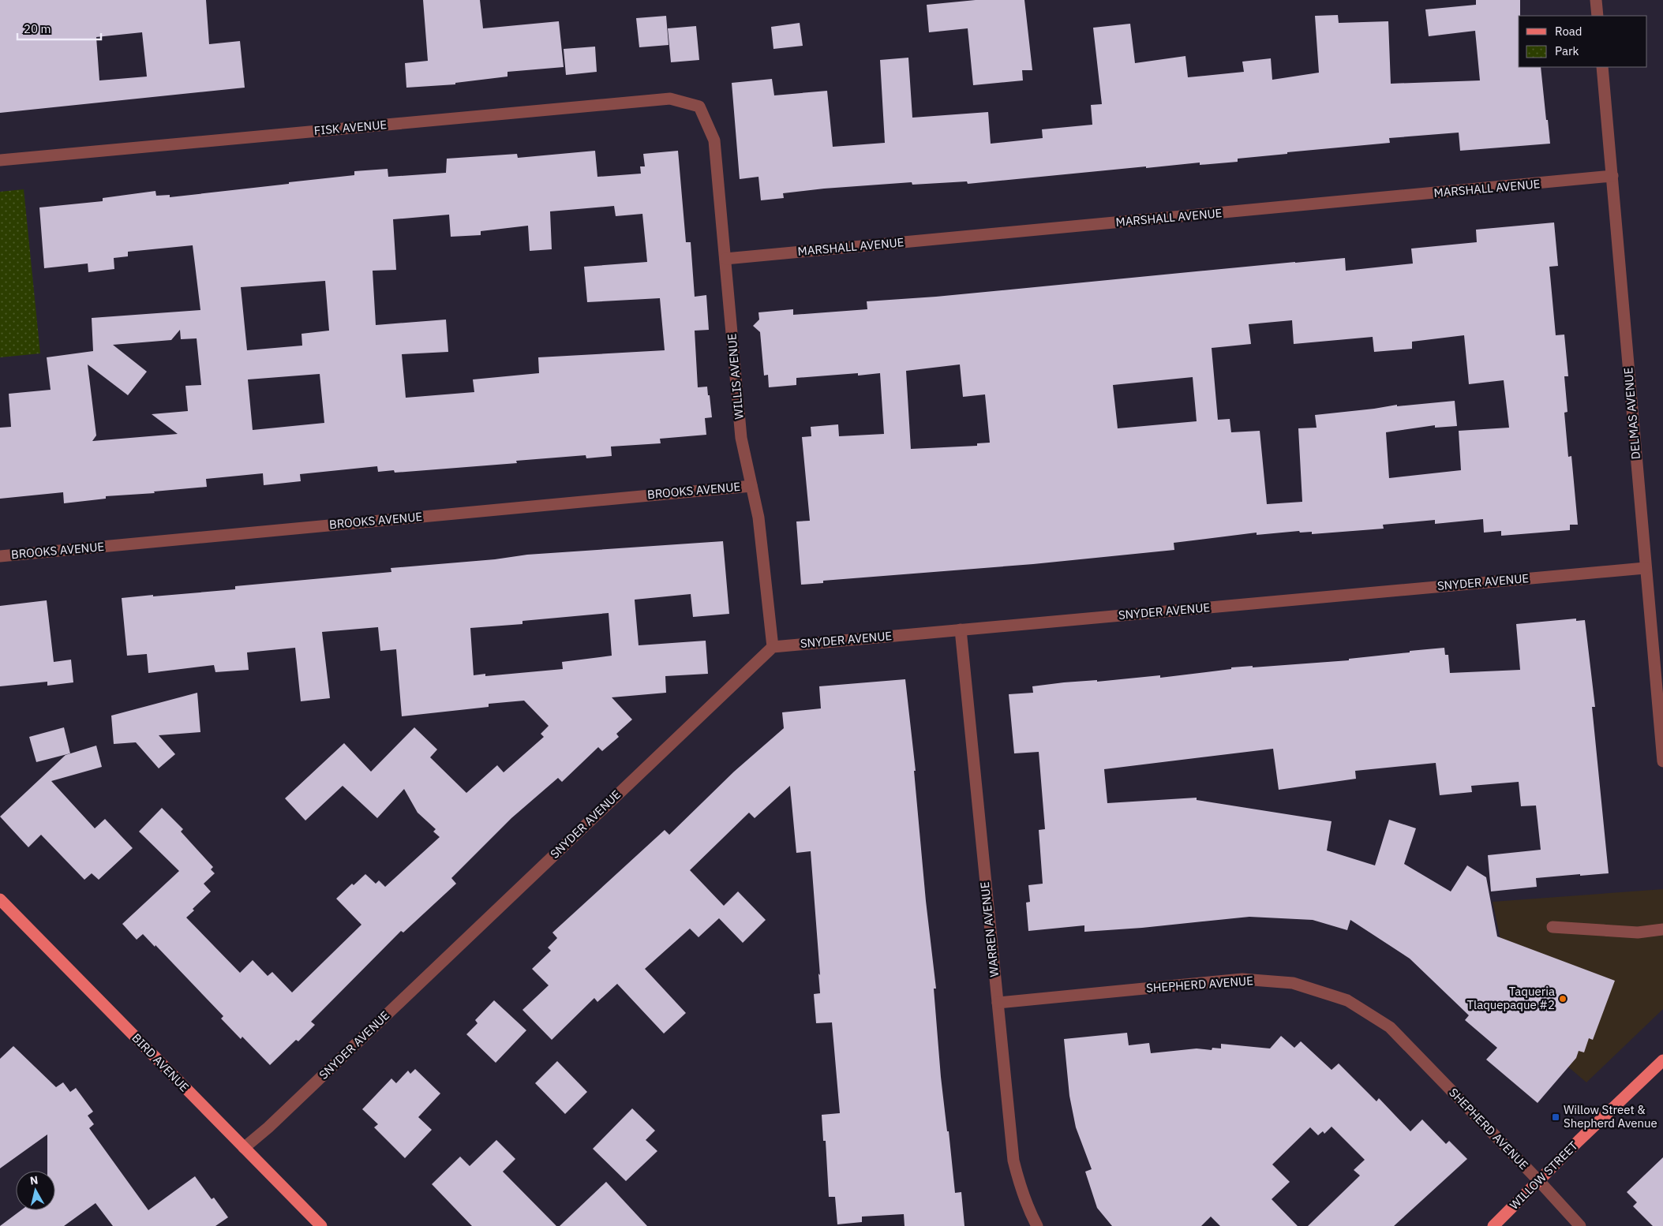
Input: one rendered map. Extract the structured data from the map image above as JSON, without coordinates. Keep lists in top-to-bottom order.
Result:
{
  "streets": {
    "main road": ["BIRD AVENUE", "WILLOW STREET"],
    "street": [
      "FISK AVENUE",
      "MARSHALL AVENUE",
      "WILLIS AVENUE",
      "DELMAS AVENUE",
      "BROOKS AVENUE",
      "SNYDER AVENUE",
      "WARREN AVENUE",
      "SHEPHERD AVENUE"
    ]
  },
  "crossings": [
    ["FISK AVENUE", "WILLIS AVENUE"],
    ["MARSHALL AVENUE", "WILLIS AVENUE"],
    ["MARSHALL AVENUE", "DELMAS AVENUE"],
    ["WILLIS AVENUE", "BROOKS AVENUE"],
    ["WILLIS AVENUE", "SNYDER AVENUE"],
    ["DELMAS AVENUE", "SNYDER AVENUE"],
    ["SNYDER AVENUE", "WARREN AVENUE"],
    ["SNYDER AVENUE", "BIRD AVENUE"],
    ["WARREN AVENUE", "SHEPHERD AVENUE"],
    ["SHEPHERD AVENUE", "WILLOW STREET"]
  ],
  "places": {
    "other": ["Taqueria Tlaquepaque #2"],
    "transit": ["Willow Street & Shepherd Avenue"]
  },
  "legend": ["Road", "Park"],
  "scale_bar": "20 m",
  "north": "top"
}
